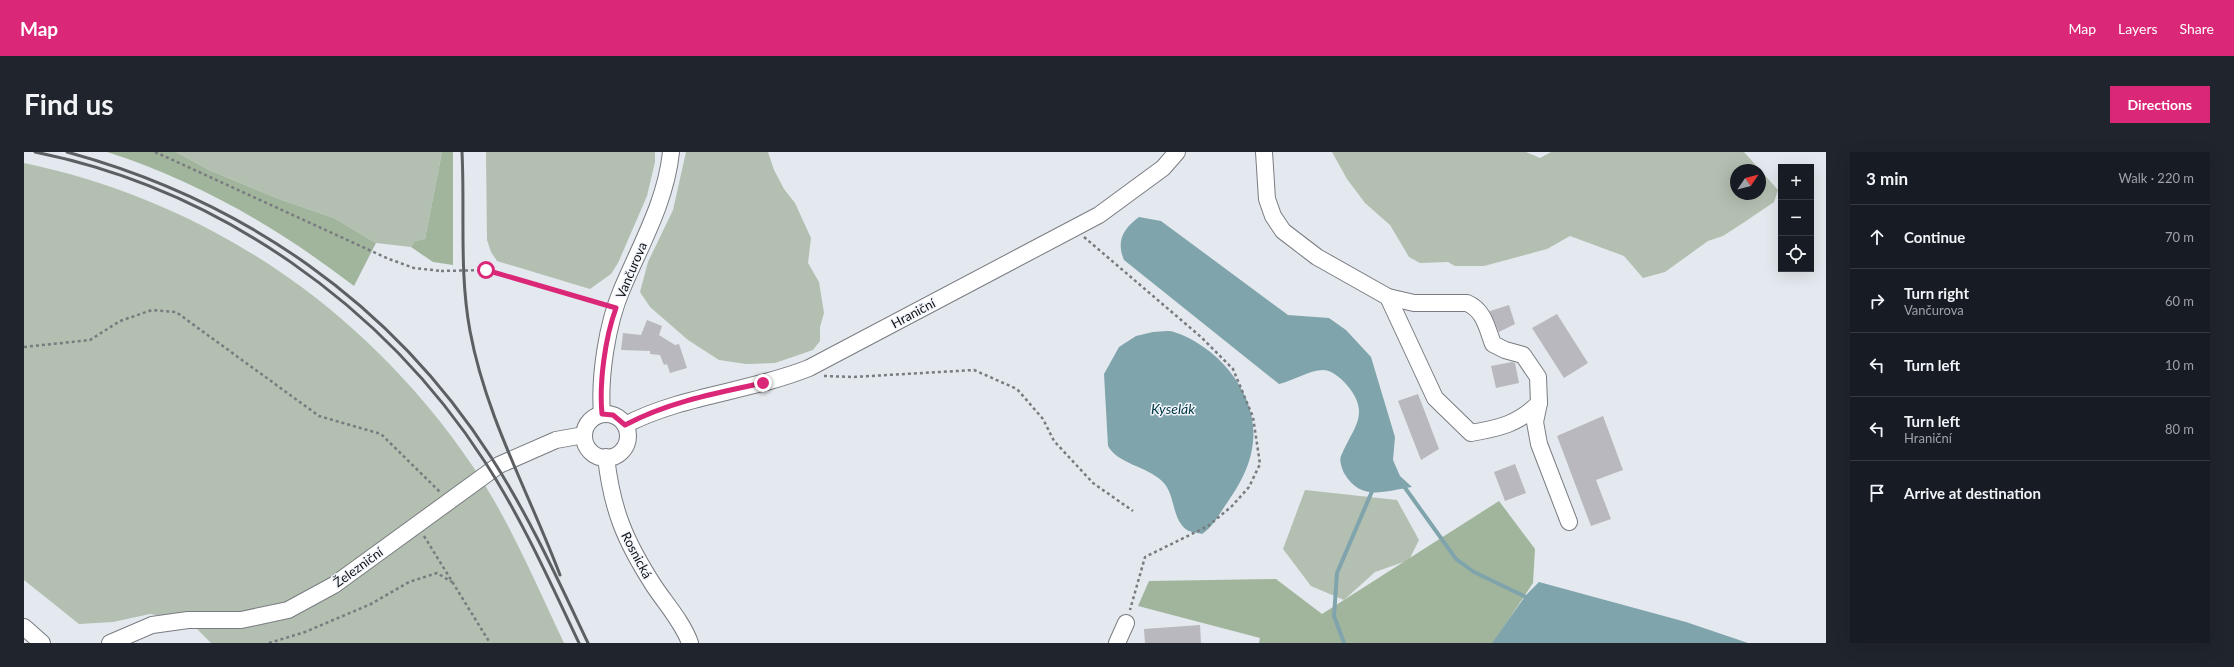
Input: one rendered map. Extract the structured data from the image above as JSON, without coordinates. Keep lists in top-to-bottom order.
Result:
{
  "streets": {
    "street": [
      "Vančurova",
      "Hraniční",
      "Rosnická",
      "Železniční"
    ]
  },
  "crossings": [
    ["Vančurova", "Hraniční"],
    ["Vančurova", "Rosnická"],
    ["Vančurova", "Železniční"],
    ["Hraniční", "Rosnická"],
    ["Hraniční", "Železniční"],
    ["Rosnická", "Železniční"]
  ],
  "water": ["Kyselák"],
  "north": "top right",
  "page": {
    "header": "Map",
    "nav": ["Map", "Layers", "Share"],
    "buttons": "Directions",
    "title": "Find us",
    "heading": ["3 min", "Walk · 220 m"],
    "map_buttons": ["+", "−"],
    "list": [
      ["Continue", "70 m"],
      ["Turn right", "Vančurova", "60 m"],
      ["Turn left", "10 m"],
      ["Turn left", "Hraniční", "80 m"],
      "Arrive at destination"
    ]
  }
}
